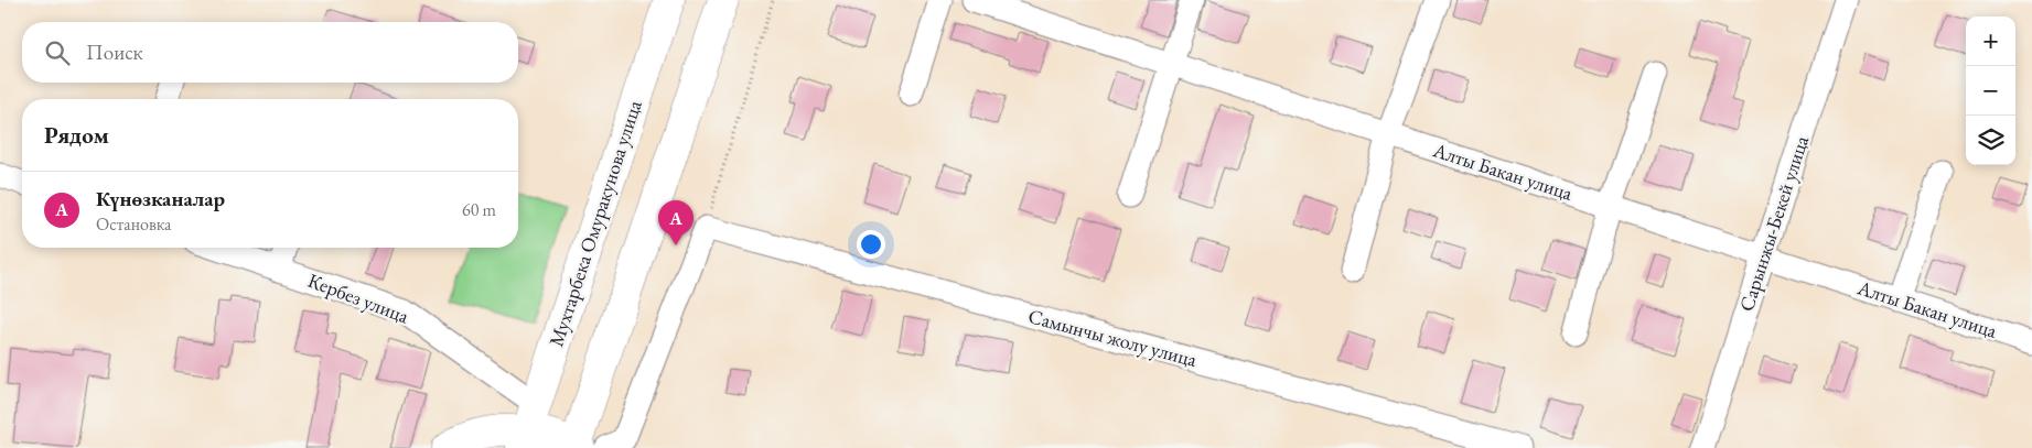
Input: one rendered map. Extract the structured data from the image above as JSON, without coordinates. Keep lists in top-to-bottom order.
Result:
{
  "streets": {
    "main road": ["Мухтарбека Омуракунова улица"],
    "street": [
      "Алты Бакан улица",
      "Сарынжы-Бекей улица",
      "Кербез улица",
      "Самынчы жолу улица"
    ]
  },
  "crossings": [
    ["Алты Бакан улица", "Сарынжы-Бекей улица"],
    ["Мухтарбека Омуракунова улица", "Кербез улица"]
  ],
  "page": {
    "map_buttons": ["+", "−"],
    "search": "Поиск",
    "heading": "Рядом",
    "list": [
      {
        "mark": "A",
        "name": "Күнөзканалар",
        "note": "Остановка",
        "value": "60 m"
      }
    ],
    "pins": "A"
  }
}
